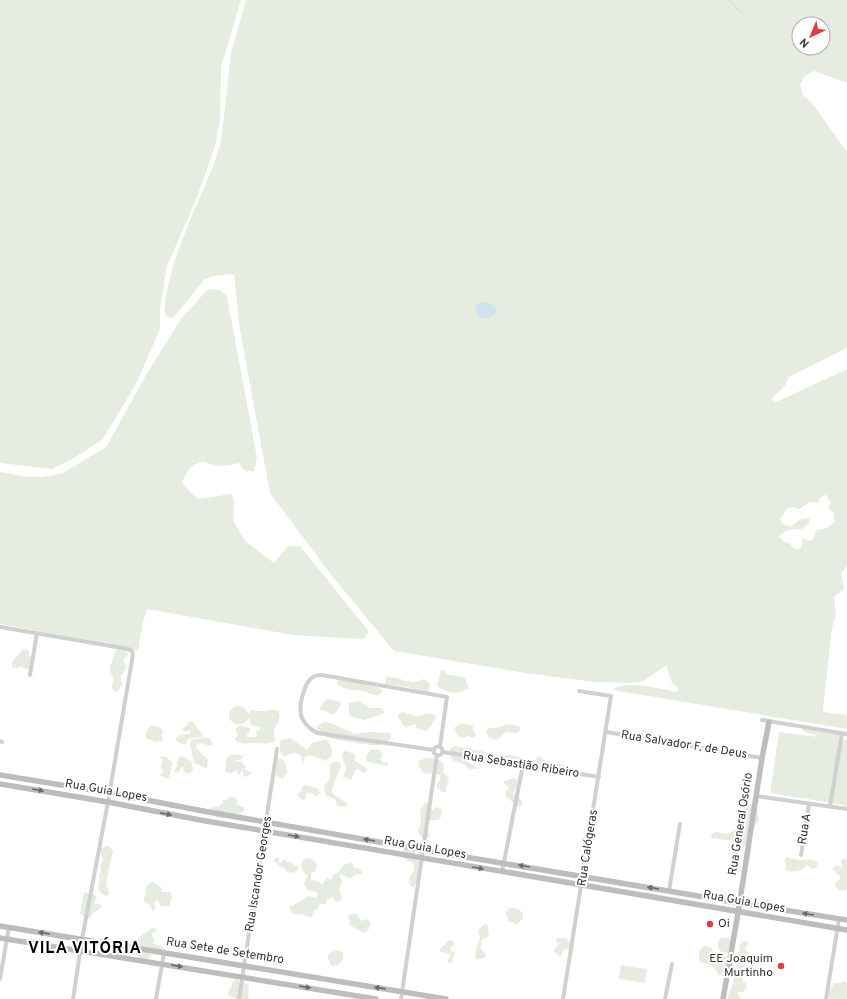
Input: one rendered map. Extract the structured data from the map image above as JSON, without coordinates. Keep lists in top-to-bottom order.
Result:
{
  "streets": {
    "main road": ["Rua Guia Lopes", "Rua General Osório", "Rua Sete de Setembro"],
    "street": [
      "Rua Salvador F. de Deus",
      "Rua Sebastião Ribeiro",
      "Rua A",
      "Rua Calógeras",
      "Rua Iscandor Georges"
    ]
  },
  "crossings": [
    ["Rua Salvador F. de Deus", "Rua General Osório"],
    ["Rua Salvador F. de Deus", "Rua Calógeras"],
    ["Rua Sebastião Ribeiro", "Rua Calógeras"],
    ["Rua Guia Lopes", "Rua General Osório"],
    ["Rua Guia Lopes", "Rua Calógeras"],
    ["Rua Guia Lopes", "Rua Iscandor Georges"],
    ["Rua Iscandor Georges", "Rua Sete de Setembro"]
  ],
  "districts": ["VILA VITÓRIA"],
  "places": ["Oi", "EE Joaquim Murtinho"],
  "north": "bottom left"
}
